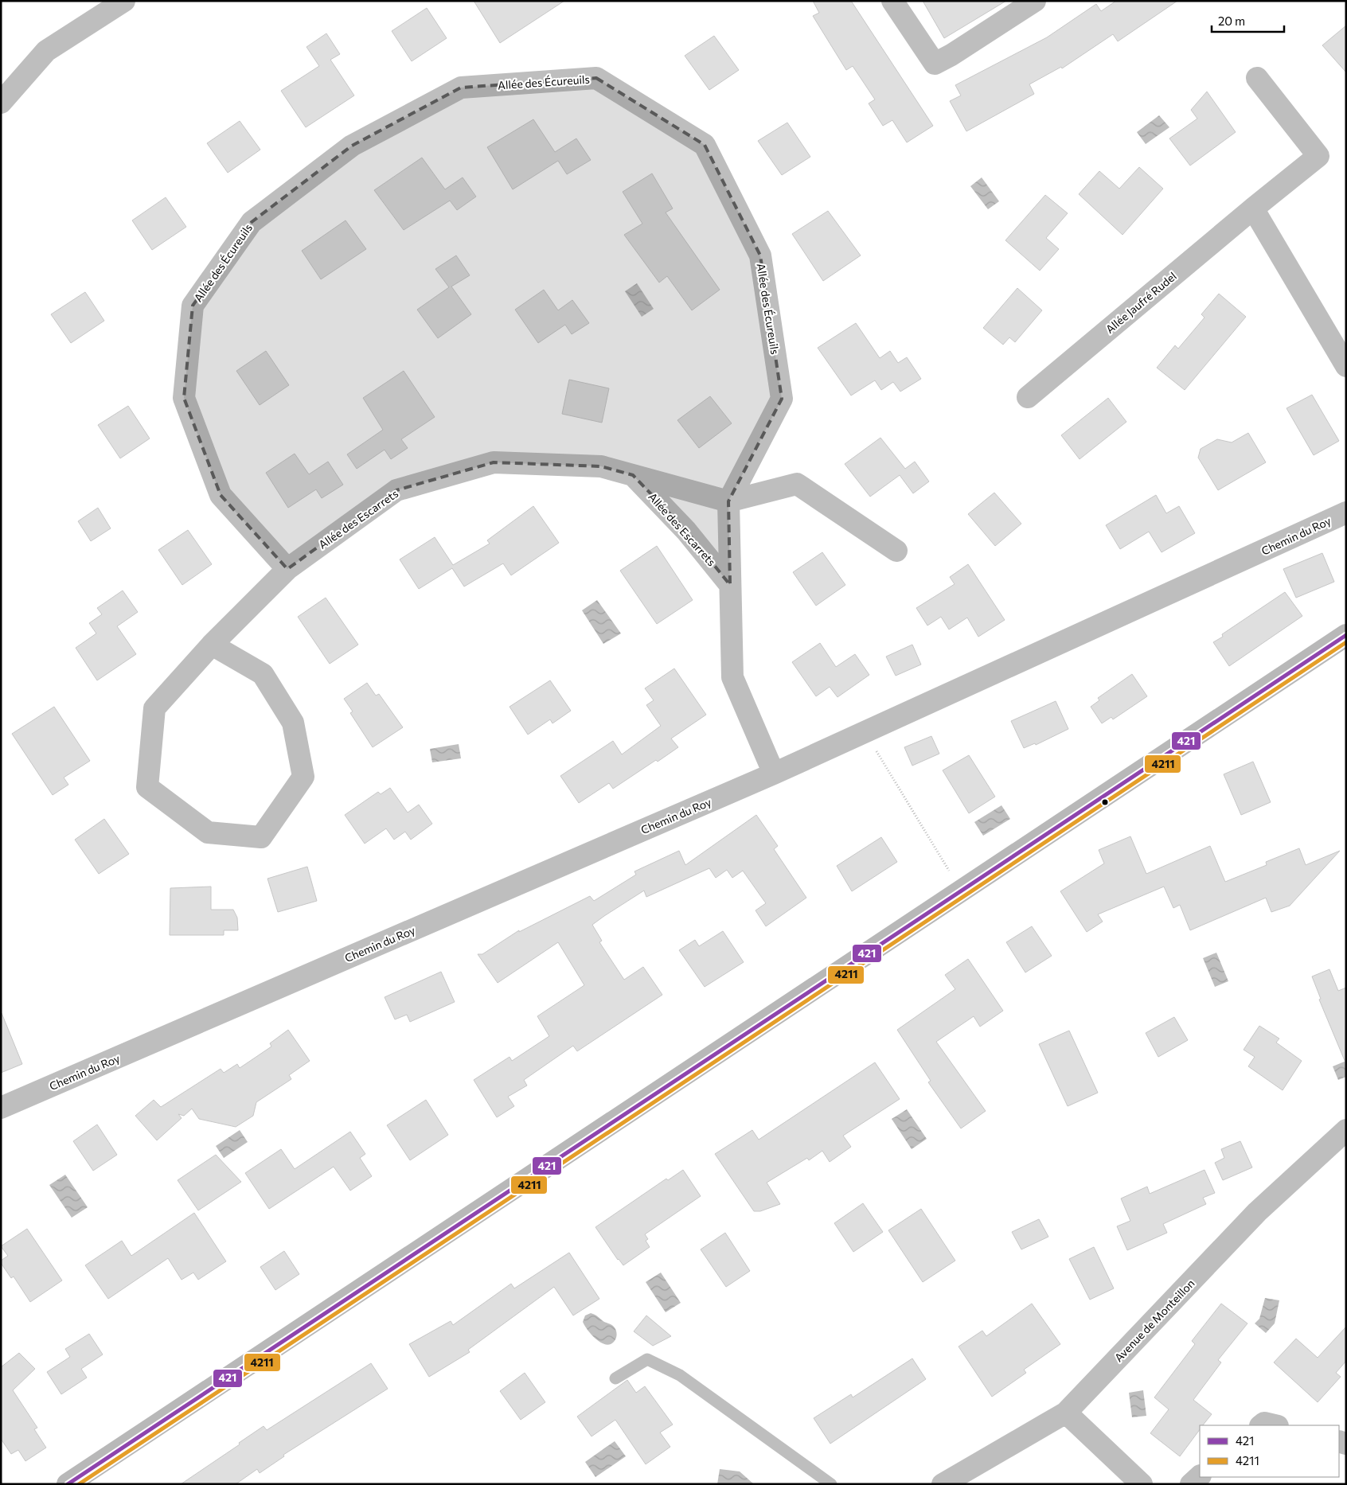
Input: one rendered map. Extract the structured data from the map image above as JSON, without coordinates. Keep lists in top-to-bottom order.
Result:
{
  "streets": {
    "street": [
      "Allée des Écureuils",
      "Allée Jaufré Rudel",
      "Allée des Escarrets",
      "Chemin du Roy",
      "Avenue de Monteillon"
    ]
  },
  "crossings": [
    ["Allée des Écureuils", "Allée des Escarrets"],
    ["Allée des Escarrets", "Chemin du Roy"]
  ],
  "lines": ["transit line 421", "transit line 4211"],
  "legend": ["421", "4211"],
  "scale_bar": "20 m"
}
